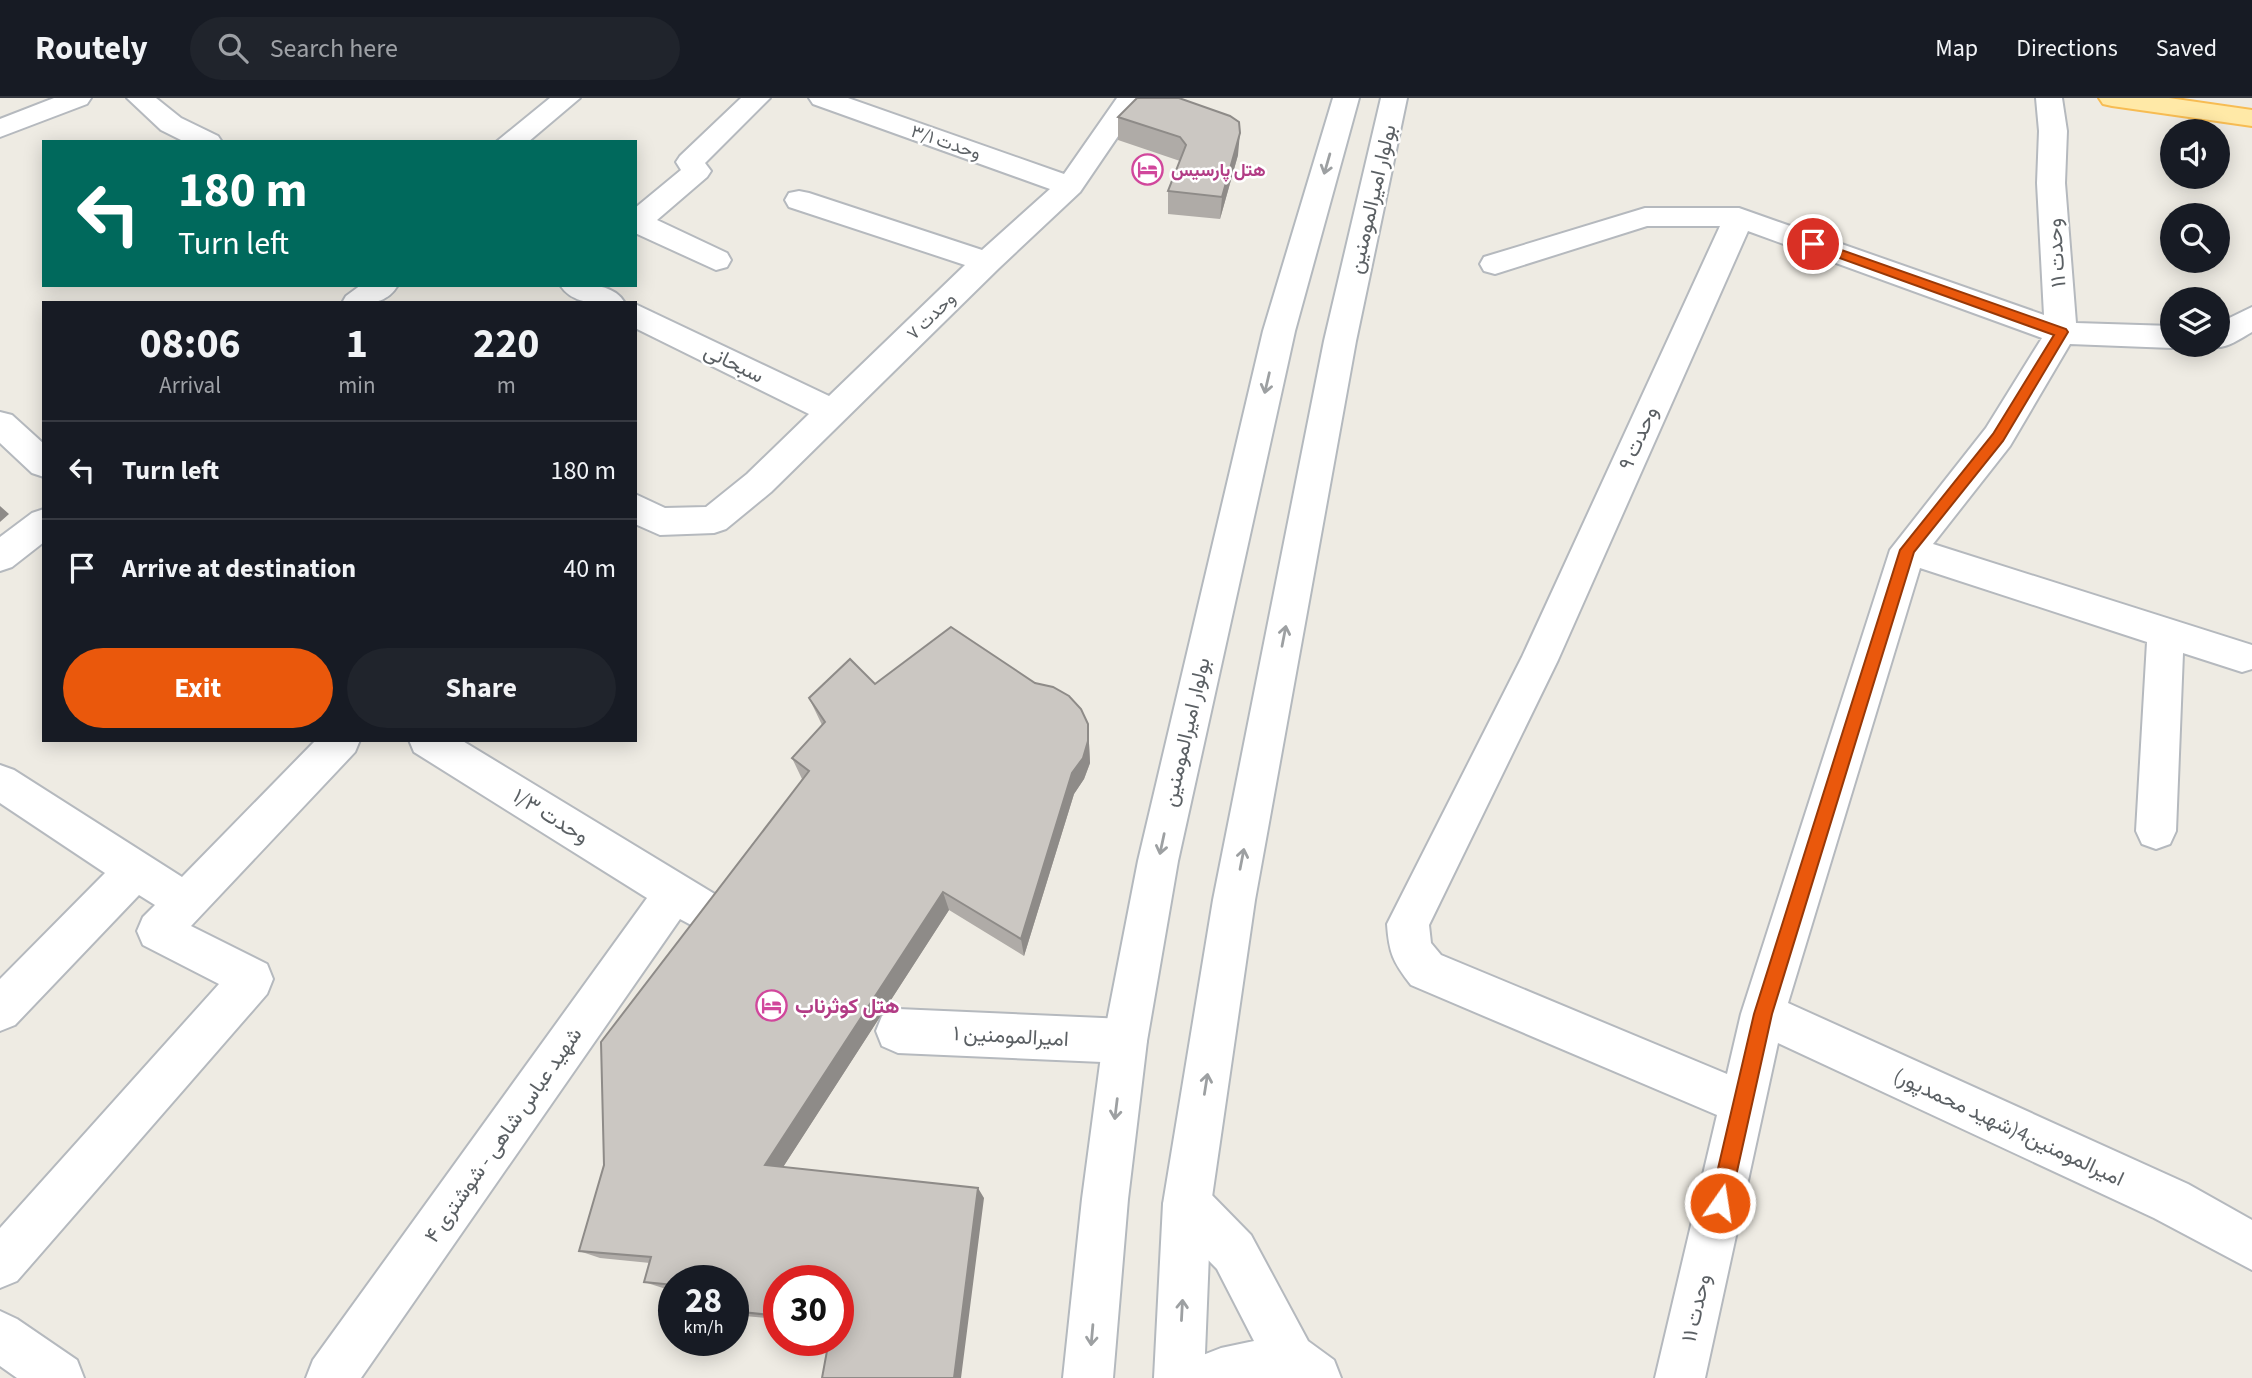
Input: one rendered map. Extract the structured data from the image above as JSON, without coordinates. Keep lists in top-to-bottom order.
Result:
{
  "streets": {
    "street": [
      "وحدت ۳/۱",
      "بولوار امیرالمومنین",
      "وحدت ۱۱",
      "وحدت ۷",
      "سبحانی",
      "وحدت ۹",
      "وحدت ۱/۳",
      "امیرالمومنین ۱",
      "امیرالمومنین4(شهید محمدپور)",
      "شهید عباس شاهی - شوشتری ۴"
    ]
  },
  "crossings": [
    ["وحدت ۳/۱", "وحدت ۷"],
    ["بولوار امیرالمومنین", "امیرالمومنین ۱"],
    ["وحدت ۱۱", "وحدت ۹"],
    ["وحدت ۱۱", "امیرالمومنین4(شهید محمدپور)"],
    ["وحدت ۷", "سبحانی"],
    ["وحدت ۱/۳", "شهید عباس شاهی - شوشتری ۴"]
  ],
  "places": {
    "hotel": ["هتل پارسیس", "هتل کوثرناب"]
  },
  "page": {
    "header": "Routely",
    "search": "Search here",
    "nav": ["Map", "Directions", "Saved"],
    "turn": ["180 m", "Turn left"],
    "eta": [
      "08:06",
      "Arrival",
      "1",
      "min",
      "220",
      "m"
    ],
    "list": [
      {
        "name": "Turn left",
        "value": "180 m"
      },
      {
        "name": "Arrive at destination",
        "value": "40 m"
      }
    ],
    "buttons": ["Exit", "Share"],
    "speed": "28 km/h",
    "limit": "30"
  }
}
